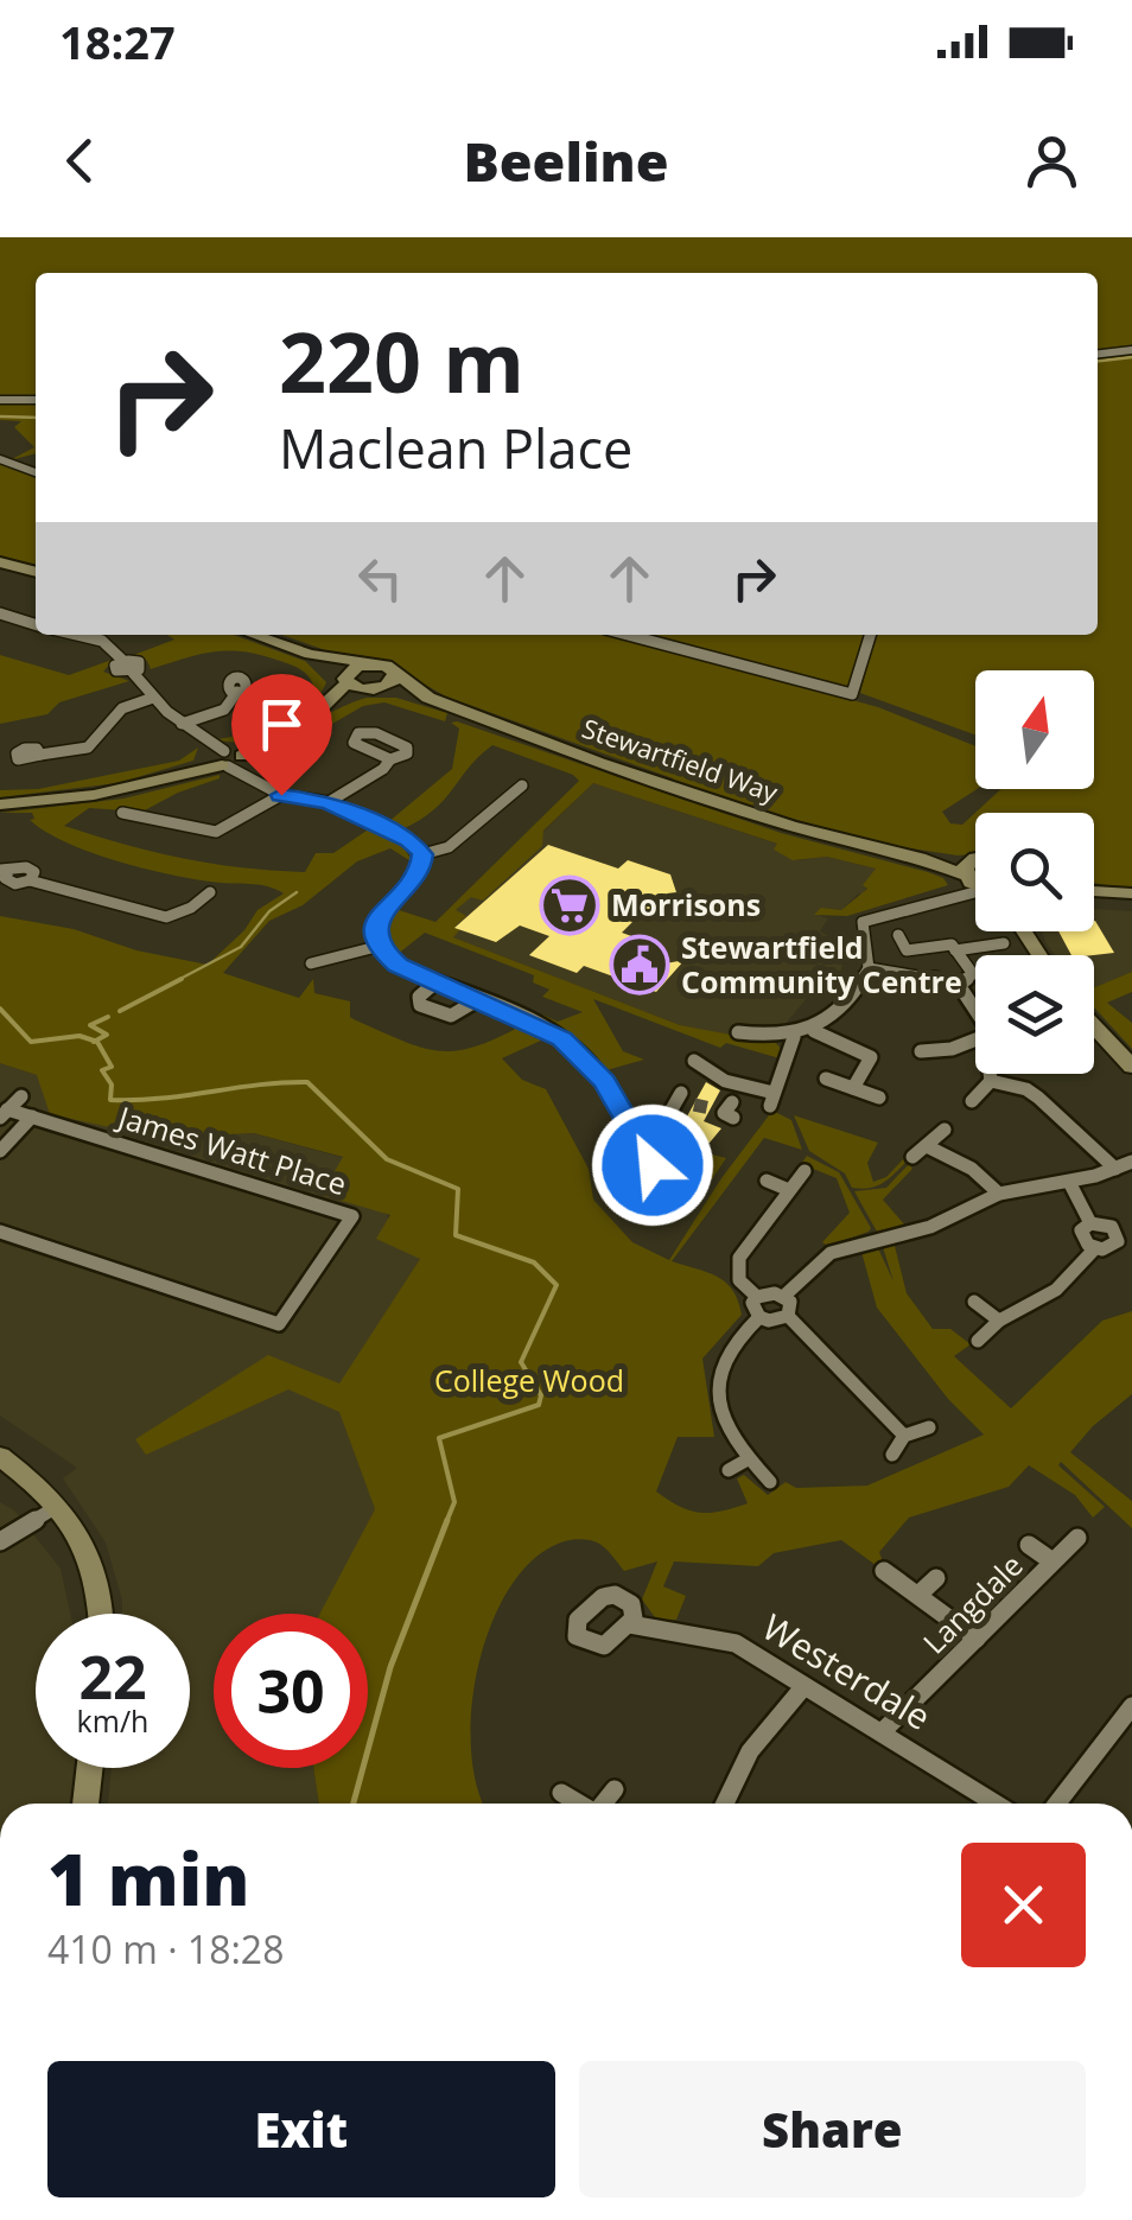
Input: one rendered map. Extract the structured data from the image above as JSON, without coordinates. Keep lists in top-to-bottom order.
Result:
{
  "streets": {
    "street": [
      "Stewartfield Way",
      "James Watt Place",
      "Langdale",
      "Westerdale"
    ]
  },
  "crossings": [
    ["Langdale", "Westerdale"]
  ],
  "parks": ["College Wood"],
  "places": {
    "supermarket": ["Morrisons"],
    "public building": ["Stewartfield Community Centre"]
  },
  "north": "top",
  "page": {
    "status": "18:27",
    "header": "Beeline",
    "turn": ["220 m", "Maclean Place"],
    "speed": "22 km/h",
    "limit": "30",
    "heading": ["1 min", "410 m · 18:28"],
    "buttons": ["Exit", "Share"]
  }
}
